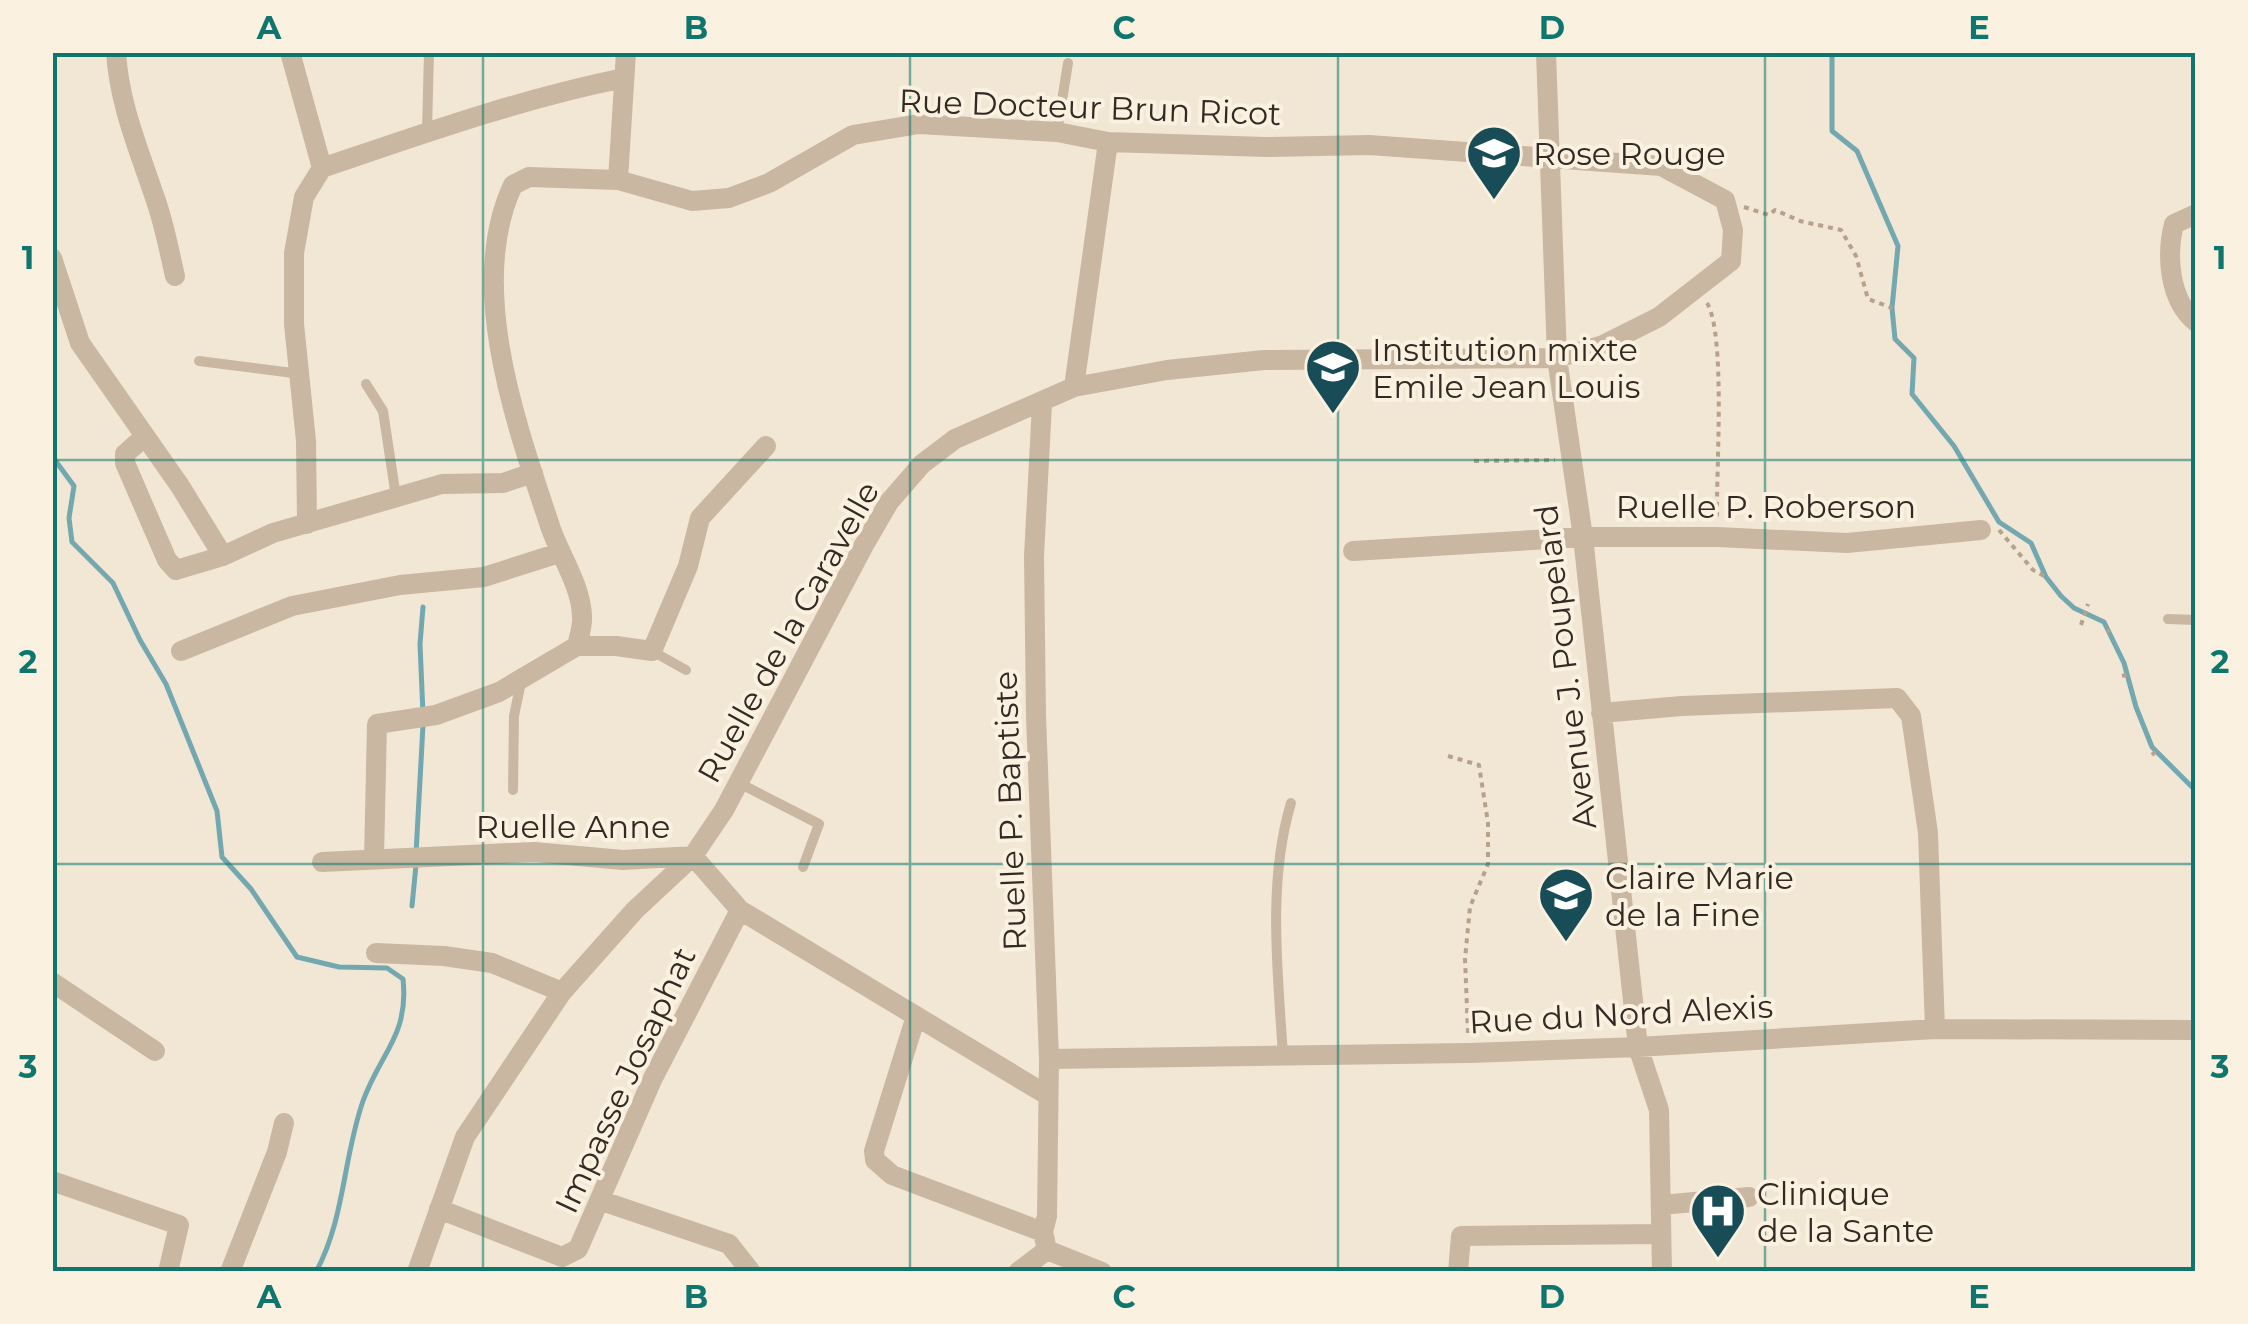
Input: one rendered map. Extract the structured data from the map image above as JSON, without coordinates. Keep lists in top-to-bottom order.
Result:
{
  "streets": {
    "street": [
      "Rue Docteur Brun Ricot",
      "Ruelle P. Roberson",
      "Ruelle de la Caravelle",
      "Avenue J. Poupelard",
      "Ruelle P. Baptiste",
      "Ruelle Anne",
      "Rue du Nord Alexis",
      "Impasse Josaphat"
    ]
  },
  "crossings": [
    ["Rue Docteur Brun Ricot", "Avenue J. Poupelard"],
    ["Ruelle P. Roberson", "Avenue J. Poupelard"],
    ["Ruelle de la Caravelle", "Avenue J. Poupelard"],
    ["Ruelle de la Caravelle", "Ruelle P. Baptiste"],
    ["Ruelle de la Caravelle", "Ruelle Anne"],
    ["Ruelle de la Caravelle", "Impasse Josaphat"],
    ["Avenue J. Poupelard", "Rue du Nord Alexis"],
    ["Ruelle P. Baptiste", "Ruelle Anne"],
    ["Ruelle P. Baptiste", "Rue du Nord Alexis"],
    ["Ruelle Anne", "Impasse Josaphat"]
  ],
  "places": {
    "school or university": ["Rose Rouge", "Institution mixte Emile Jean Louis", "Claire Marie de la Fine"],
    "hospital": ["Clinique de la Sante"]
  },
  "grid": {
    "columns": [
      "A",
      "B",
      "C",
      "D",
      "E"
    ],
    "rows": ["1", "2", "3"]
  }
}
